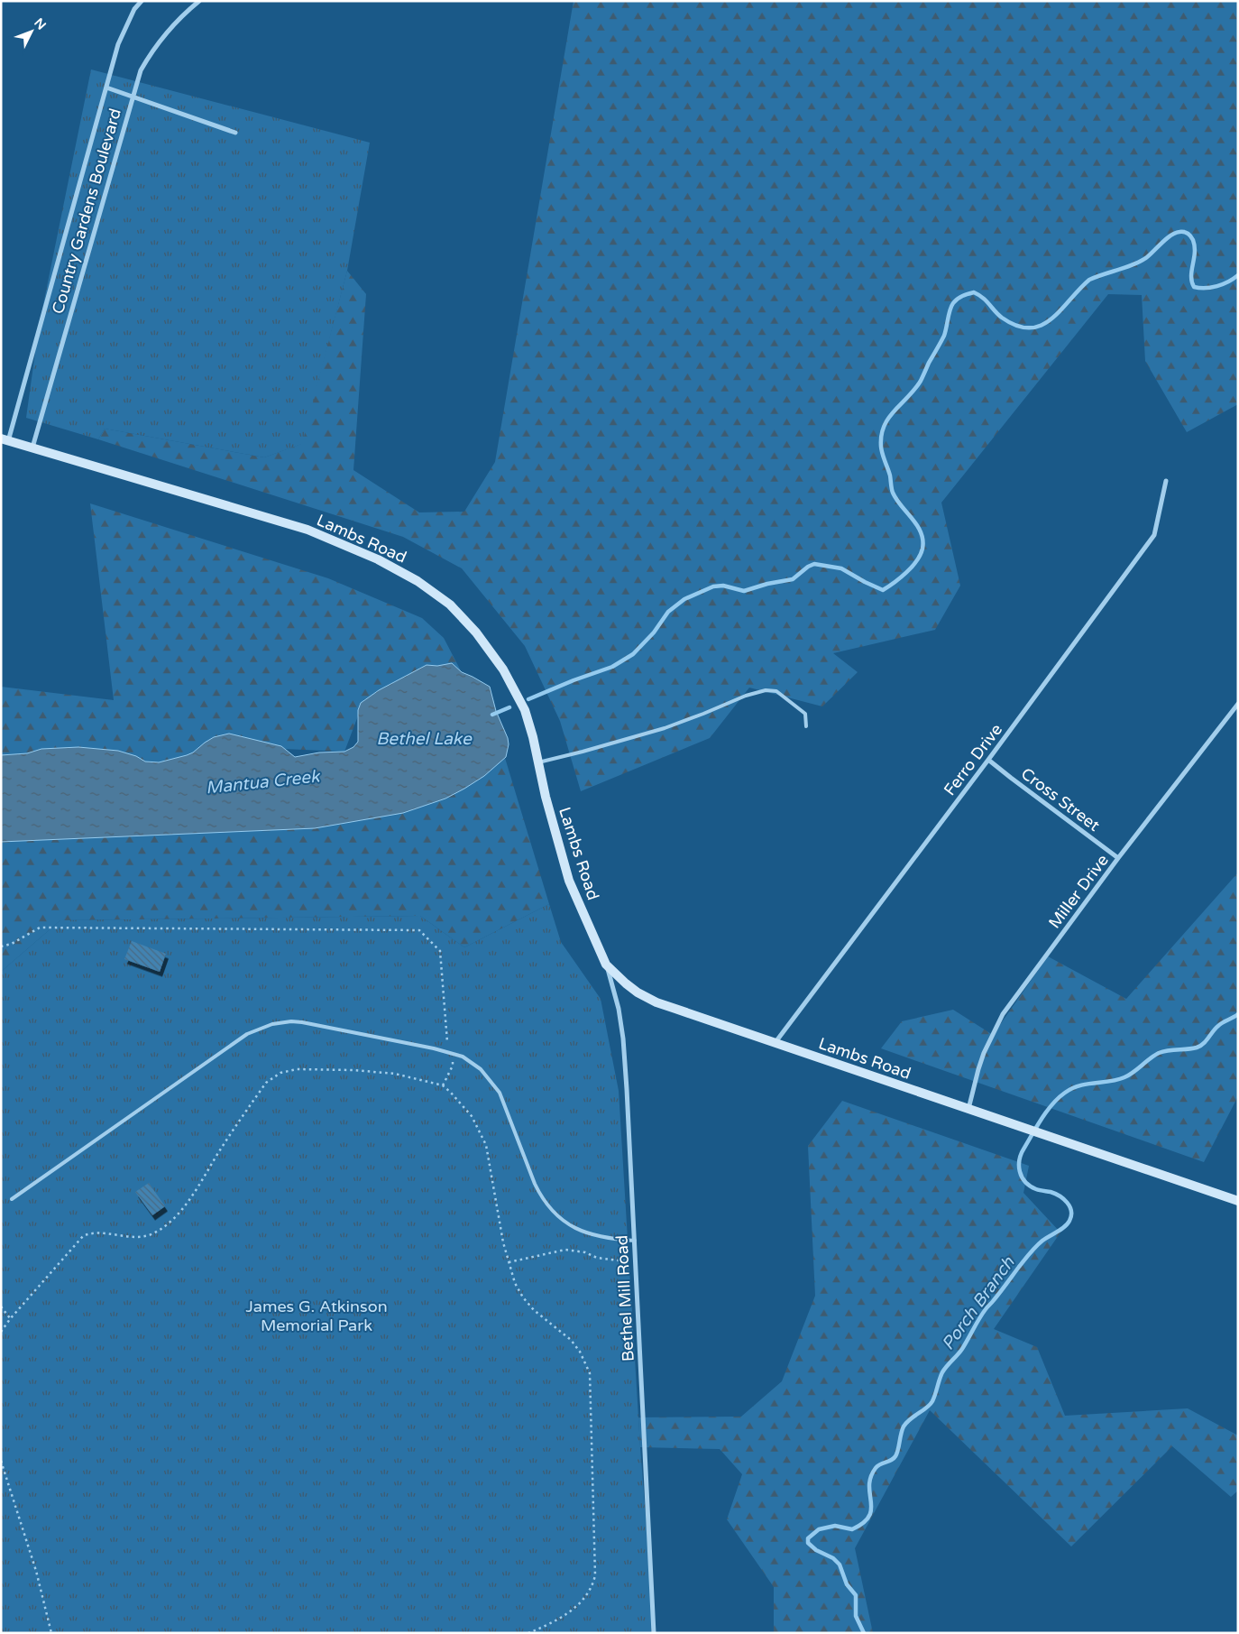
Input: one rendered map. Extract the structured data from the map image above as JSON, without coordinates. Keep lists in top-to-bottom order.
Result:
{
  "streets": {
    "main road": ["Lambs Road"],
    "street": [
      "Country Gardens Boulevard",
      "Ferro Drive",
      "Cross Street",
      "Miller Drive",
      "Bethel Mill Road"
    ]
  },
  "crossings": [
    ["Country Gardens Boulevard", "Lambs Road"],
    ["Lambs Road", "Ferro Drive"],
    ["Lambs Road", "Miller Drive"],
    ["Lambs Road", "Bethel Mill Road"],
    ["Ferro Drive", "Cross Street"],
    ["Cross Street", "Miller Drive"]
  ],
  "water": ["Bethel Lake", "Mantua Creek", "Porch Branch"],
  "parks": ["James G. Atkinson Memorial Park"],
  "north": "top right"
}
